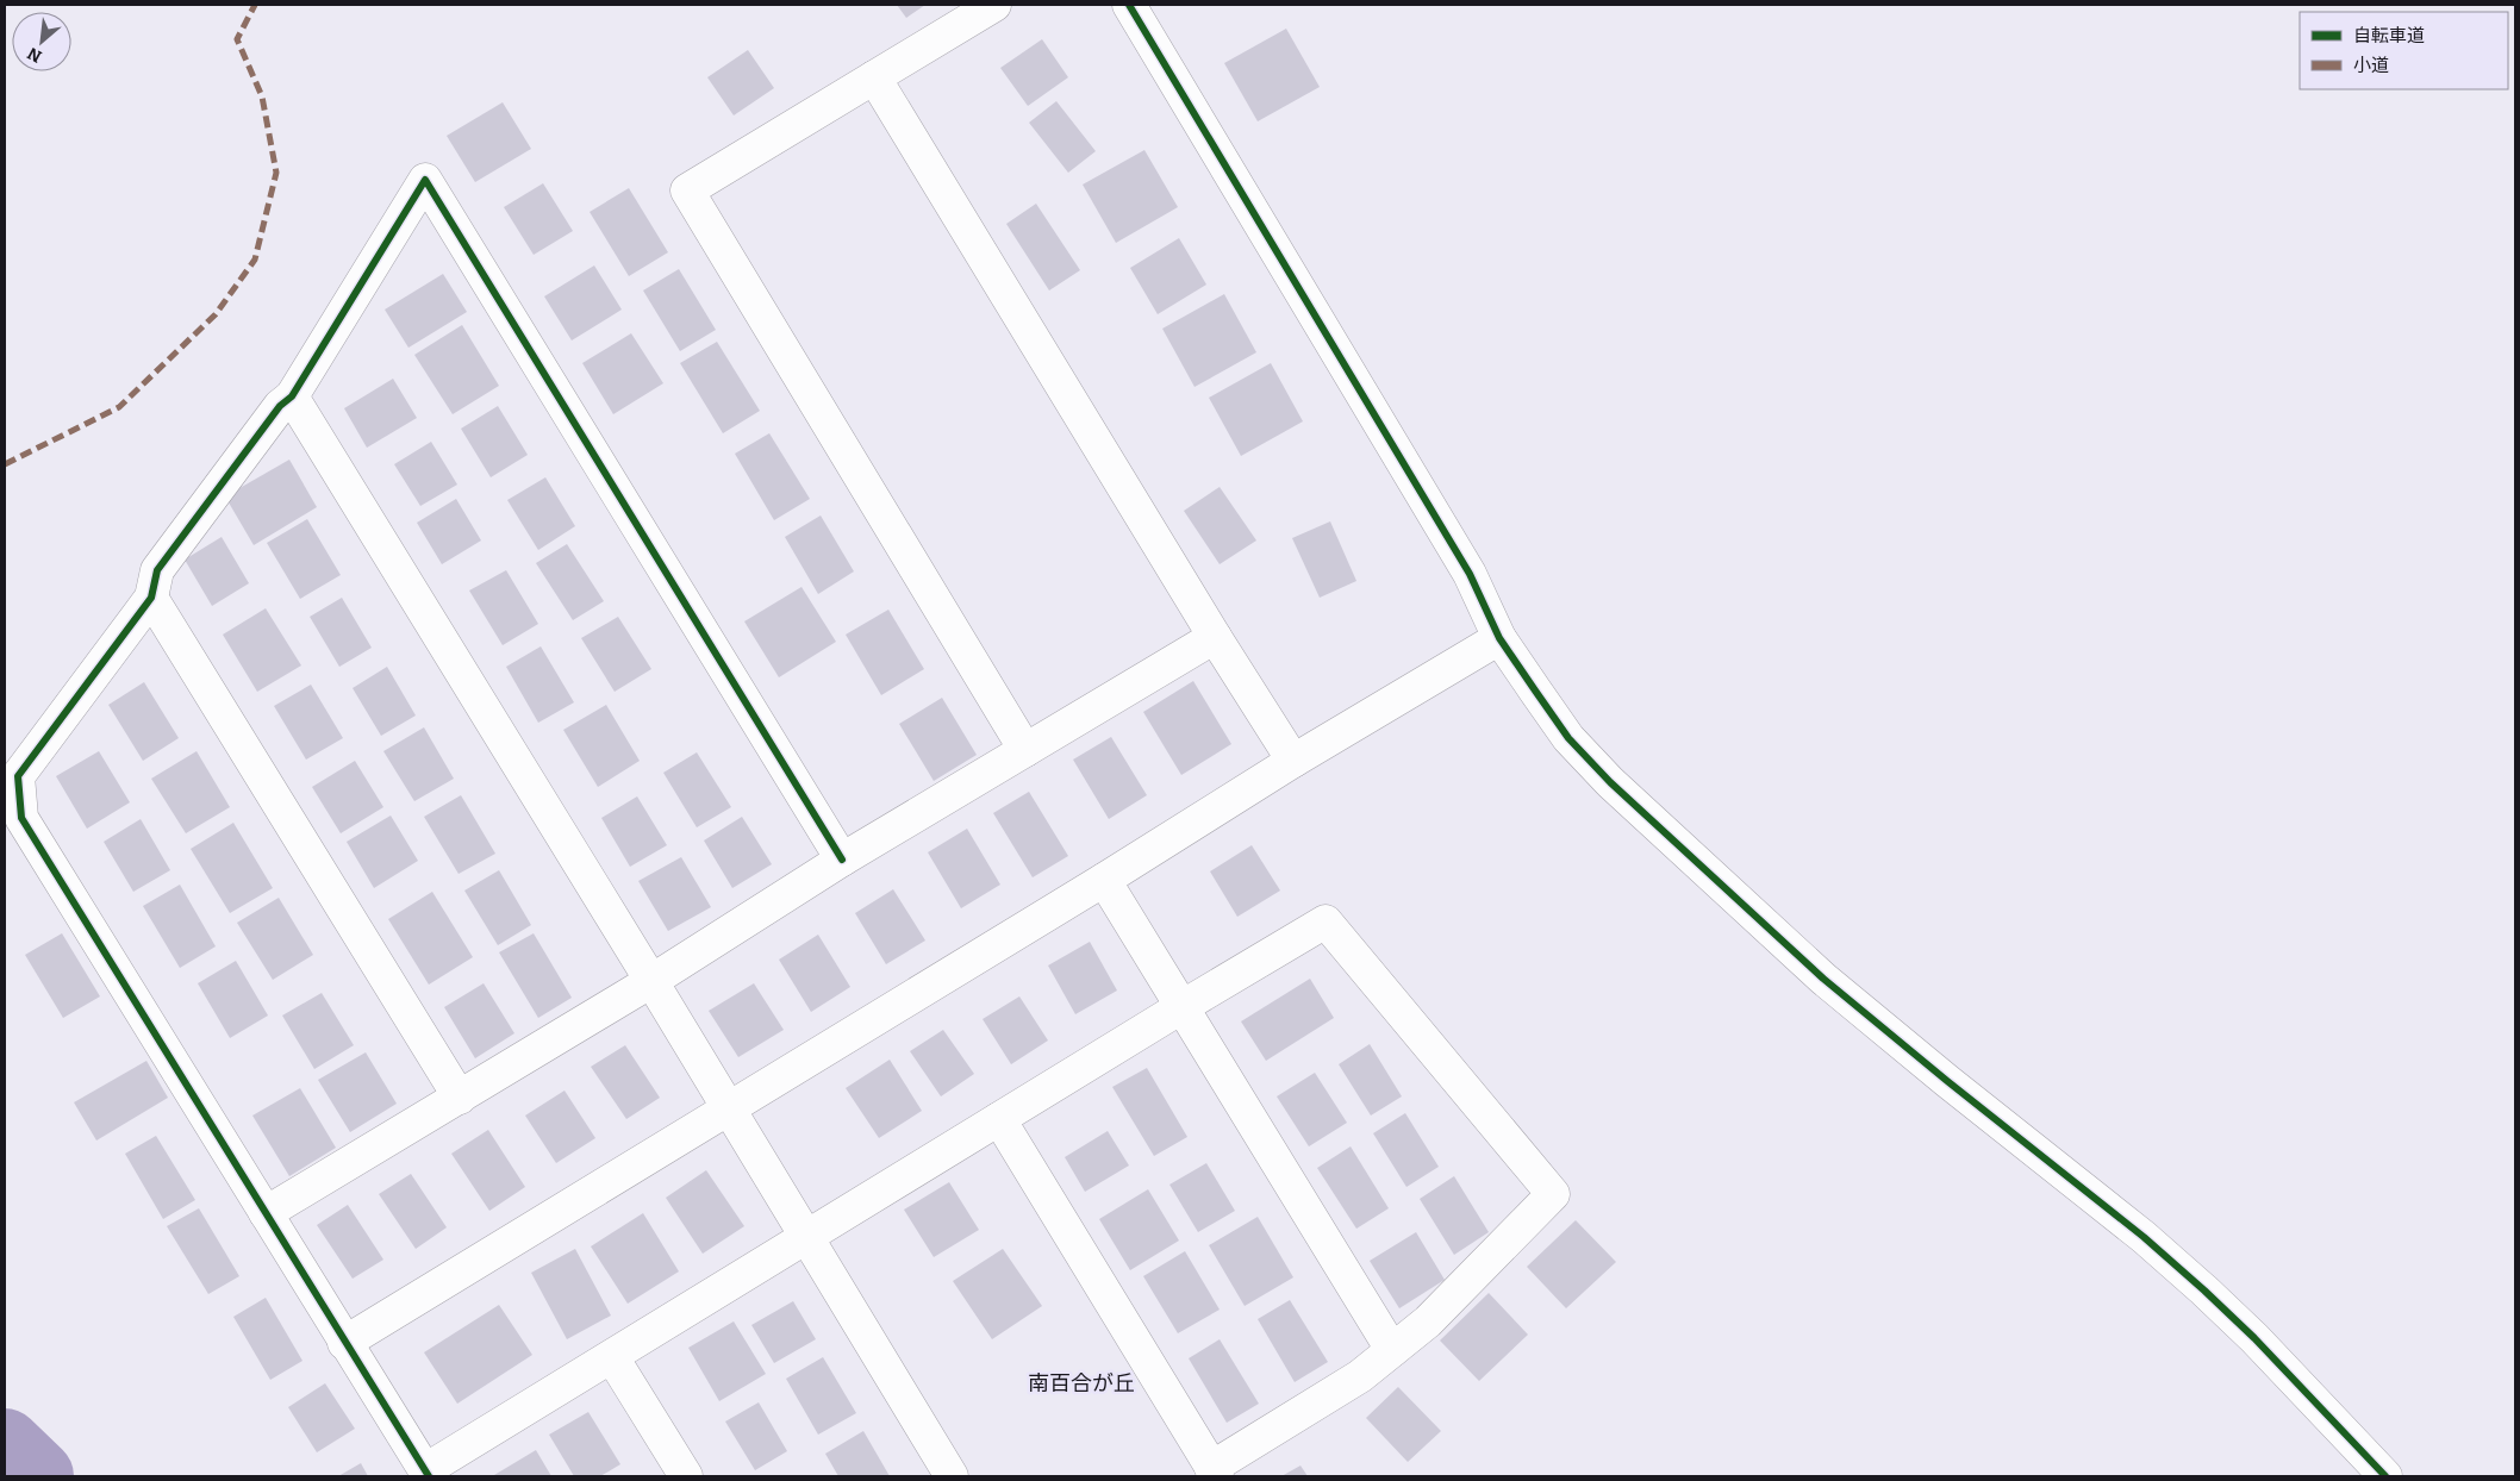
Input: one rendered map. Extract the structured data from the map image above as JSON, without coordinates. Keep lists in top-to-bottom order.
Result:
{
  "districts": ["南百合が丘"],
  "legend": ["自転車道", "小道"],
  "north": "bottom left"
}
